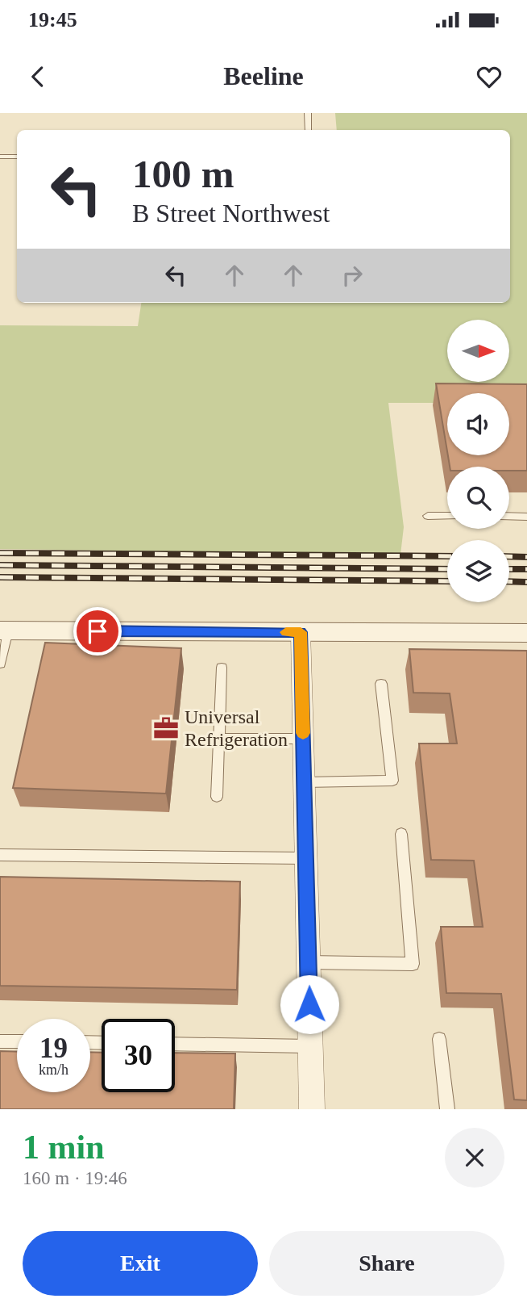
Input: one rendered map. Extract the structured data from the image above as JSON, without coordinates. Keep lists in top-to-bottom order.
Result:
{
  "places": {
    "office": ["Universal Refrigeration"]
  },
  "north": "right",
  "page": {
    "status": "19:45",
    "header": "Beeline",
    "turn": ["100 m", "B Street Northwest"],
    "speed": "19 km/h",
    "limit": "30",
    "heading": ["1 min", "160 m · 19:46"],
    "buttons": ["Exit", "Share"]
  }
}
